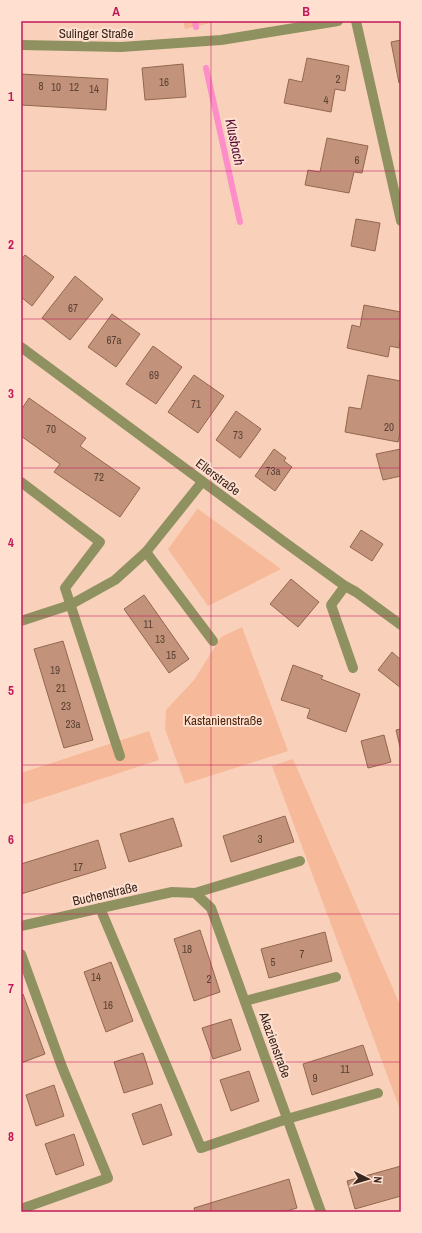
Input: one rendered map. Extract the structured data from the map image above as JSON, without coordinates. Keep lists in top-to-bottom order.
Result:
{
  "streets": {
    "street": [
      "Sulinger Straße",
      "Ellerstraße",
      "Buchenstraße",
      "Akazienstraße"
    ]
  },
  "crossings": [
    ["Buchenstraße", "Akazienstraße"]
  ],
  "water": ["Klusbach"],
  "parks": ["Kastanienstraße"],
  "house_numbers": [
    "2",
    "16",
    "8",
    "10",
    "12",
    "14",
    "4",
    "6",
    "67",
    "67a",
    "69",
    "71",
    "20",
    "70",
    "73",
    "73a",
    "72",
    "11",
    "13",
    "15",
    "19",
    "21",
    "23",
    "23a",
    "3",
    "17",
    "18",
    "7",
    "5",
    "14",
    "2",
    "16",
    "11",
    "9"
  ],
  "north": "right",
  "grid": {
    "columns": ["A", "B"],
    "rows": [
      "1",
      "2",
      "3",
      "4",
      "5",
      "6",
      "7",
      "8"
    ]
  }
}
